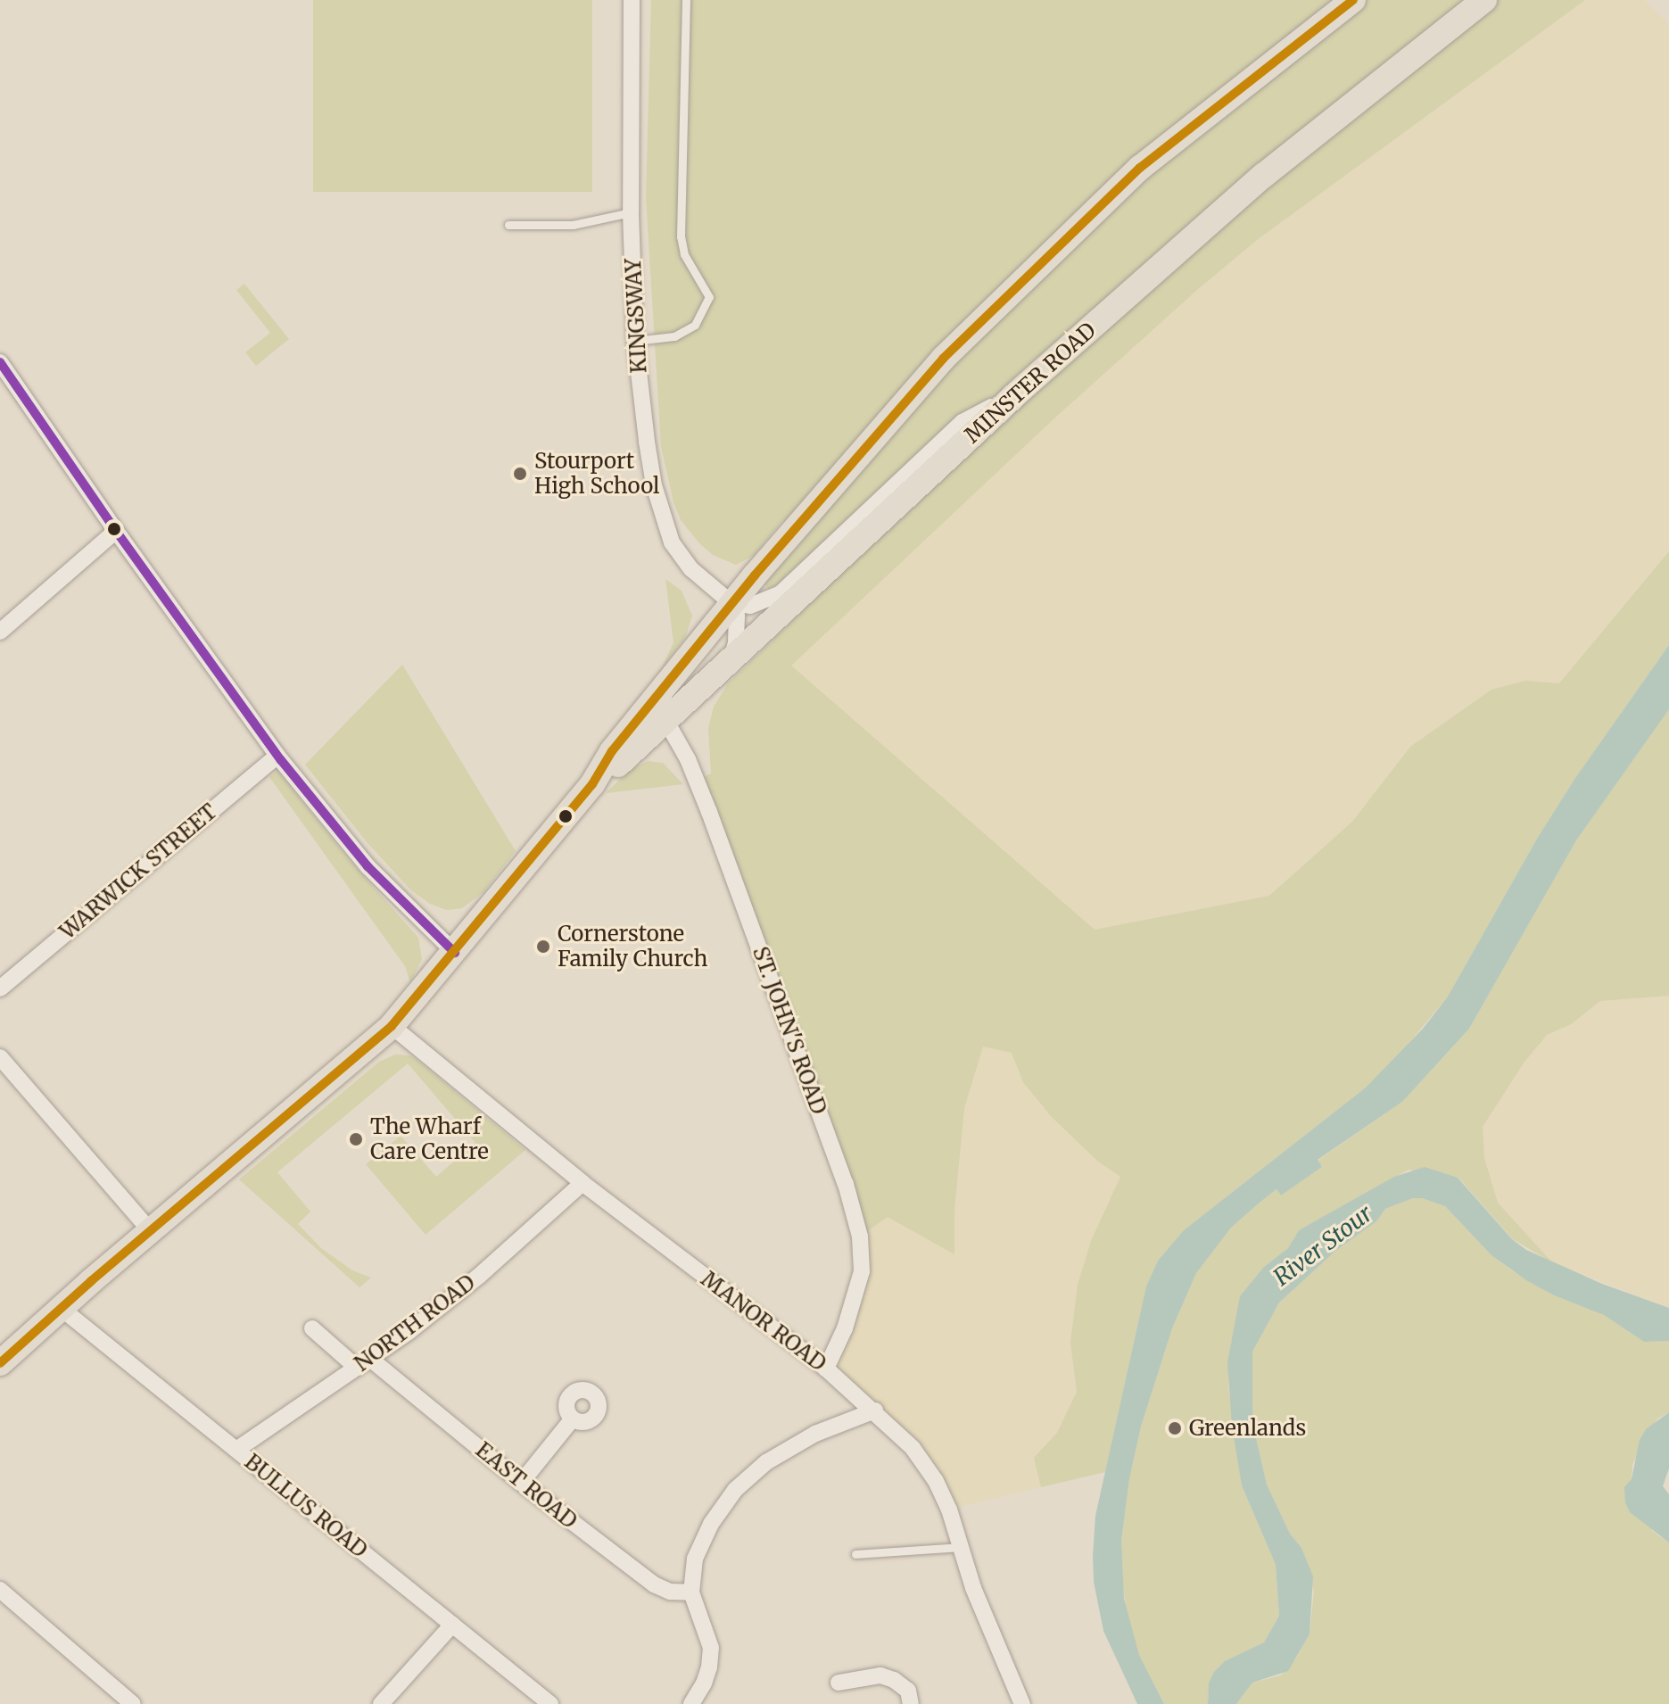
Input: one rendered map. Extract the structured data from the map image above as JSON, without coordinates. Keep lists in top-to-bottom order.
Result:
{
  "streets": {
    "main road": ["MINSTER ROAD"],
    "street": [
      "KINGSWAY",
      "WARWICK STREET",
      "ST. JOHN'S ROAD",
      "MANOR ROAD",
      "NORTH ROAD",
      "EAST ROAD",
      "BULLUS ROAD"
    ]
  },
  "crossings": [
    ["KINGSWAY", "MINSTER ROAD"],
    ["MINSTER ROAD", "ST. JOHN'S ROAD"],
    ["MINSTER ROAD", "MANOR ROAD"],
    ["MINSTER ROAD", "BULLUS ROAD"],
    ["ST. JOHN'S ROAD", "MANOR ROAD"],
    ["MANOR ROAD", "NORTH ROAD"],
    ["NORTH ROAD", "EAST ROAD"],
    ["NORTH ROAD", "BULLUS ROAD"]
  ],
  "water": ["River Stour"],
  "places": [
    "Stourport High School",
    "Cornerstone Family Church",
    "The Wharf Care Centre",
    "Greenlands"
  ]
}
